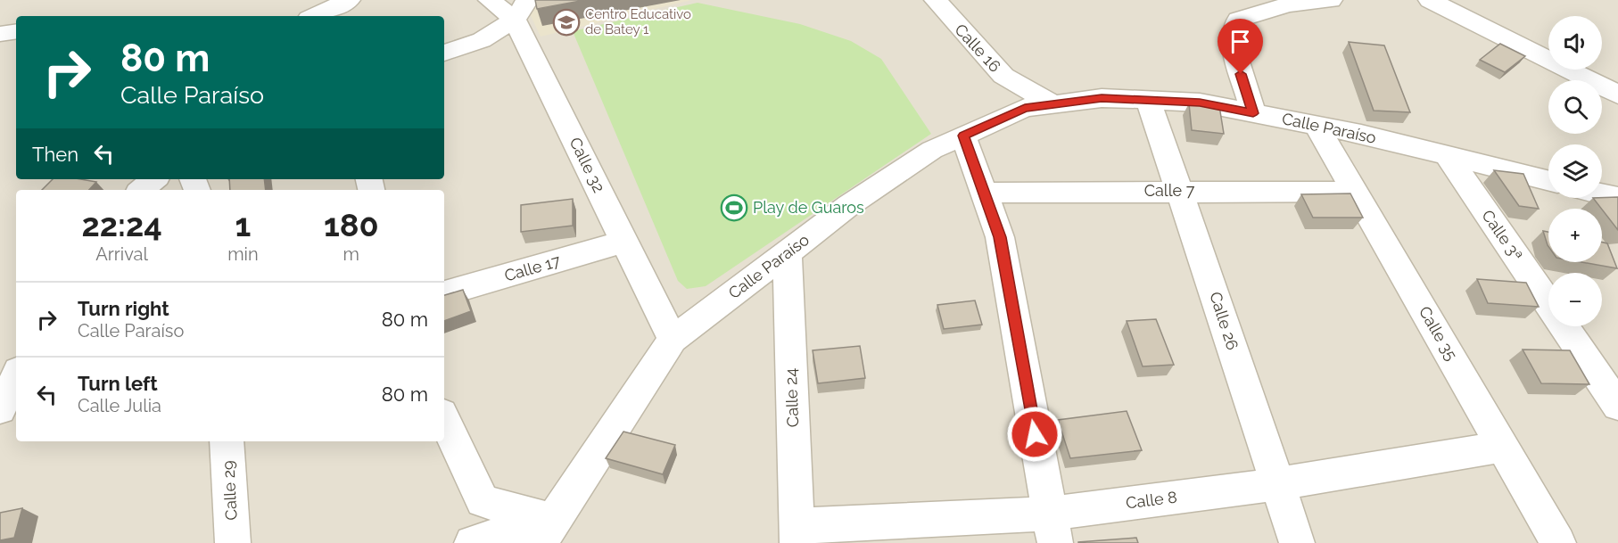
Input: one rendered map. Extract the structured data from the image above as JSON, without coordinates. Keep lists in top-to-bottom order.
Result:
{
  "streets": {
    "street": [
      "Calle 16",
      "Calle Paraíso",
      "Calle 32",
      "Calle 7",
      "Calle 3ª",
      "Calle 17",
      "Calle 26",
      "Calle 35",
      "Calle 24",
      "Calle 29",
      "Calle 8"
    ]
  },
  "crossings": [
    ["Calle 16", "Calle Paraíso"],
    ["Calle Paraíso", "Calle 32"],
    ["Calle Paraíso", "Calle 3ª"],
    ["Calle Paraíso", "Calle 26"],
    ["Calle Paraíso", "Calle 35"],
    ["Calle Paraíso", "Calle 24"],
    ["Calle 32", "Calle 17"],
    ["Calle 7", "Calle 26"],
    ["Calle 7", "Calle 35"],
    ["Calle 26", "Calle 8"],
    ["Calle 35", "Calle 8"],
    ["Calle 24", "Calle 8"]
  ],
  "places": {
    "school or university": ["Centro Educativo de Batey 1"],
    "sports": ["Play de Guaros"]
  },
  "page": {
    "map_buttons": ["+", "−"],
    "turn": ["80 m", "Calle Paraíso"],
    "then": "Then",
    "eta": [
      "22:24",
      "Arrival",
      "1",
      "min",
      "180",
      "m"
    ],
    "list": [
      {
        "name": "Turn right",
        "note": "Calle Paraíso",
        "value": "80 m"
      },
      {
        "name": "Turn left",
        "note": "Calle Julia",
        "value": "80 m"
      }
    ]
  }
}
